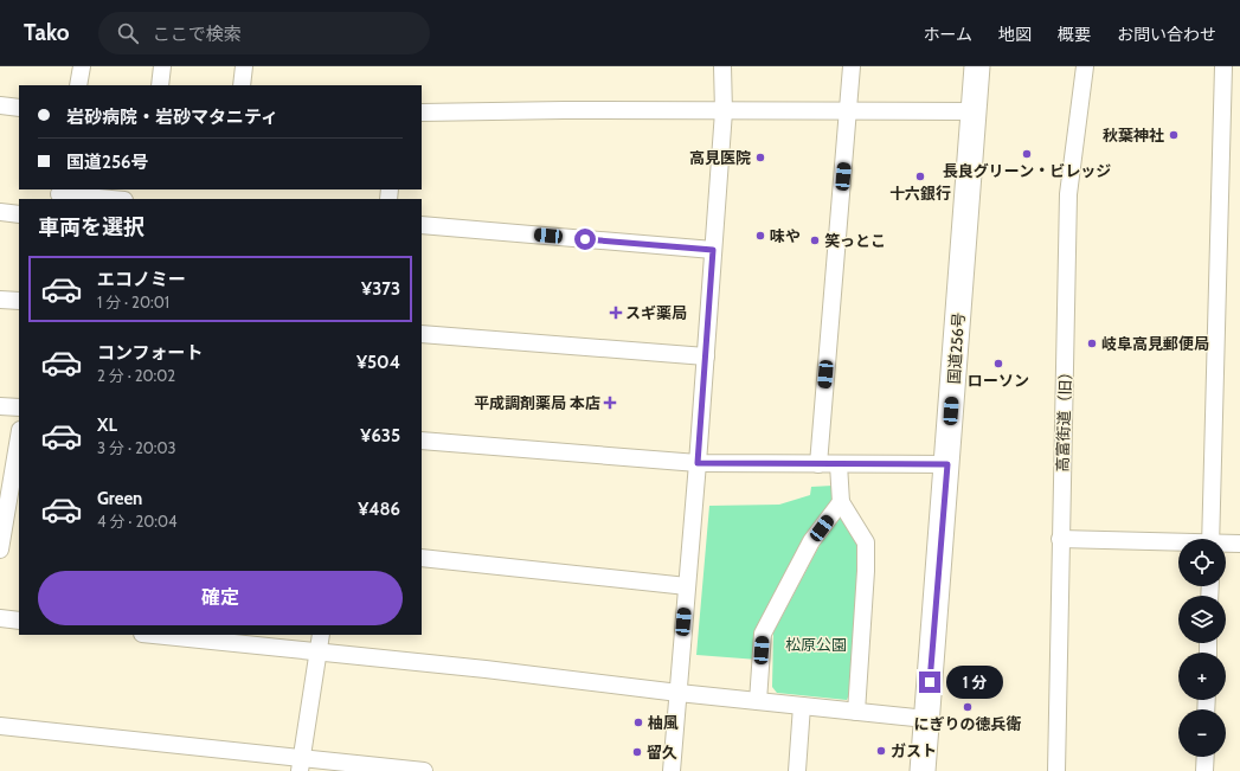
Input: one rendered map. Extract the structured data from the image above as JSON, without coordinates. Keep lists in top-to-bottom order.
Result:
{
  "streets": {
    "highway": ["国道256号"],
    "street": ["高富街道（旧）"]
  },
  "parks": ["松原公園"],
  "places": {
    "other": [
      "秋葉神社",
      "長良グリーン・ビレッジ",
      "高見医院",
      "十六銀行",
      "味や",
      "笑っとこ",
      "岐阜高見郵便局",
      "ローソン",
      "にぎりの徳兵衛",
      "柚風",
      "ガスト",
      "留久"
    ],
    "health": ["スギ薬局", "平成調剤薬局 本店"]
  },
  "page": {
    "header": "Tako",
    "search": "ここで検索",
    "nav": [
      "ホーム",
      "地図",
      "概要",
      "お問い合わせ"
    ],
    "banner": ["岩砂病院・岩砂マタニティ", "国道256号"],
    "heading": "車両を選択",
    "list": [
      {
        "name": "エコノミー",
        "note": "1 分 · 20:01",
        "value": "¥373"
      },
      {
        "name": "コンフォート",
        "note": "2 分 · 20:02",
        "value": "¥504"
      },
      {
        "name": "XL",
        "note": "3 分 · 20:03",
        "value": "¥635"
      },
      {
        "name": "Green",
        "note": "4 分 · 20:04",
        "value": "¥486"
      }
    ],
    "map_buttons": ["+", "−"],
    "buttons": "確定",
    "bubble": "1 分"
  }
}
